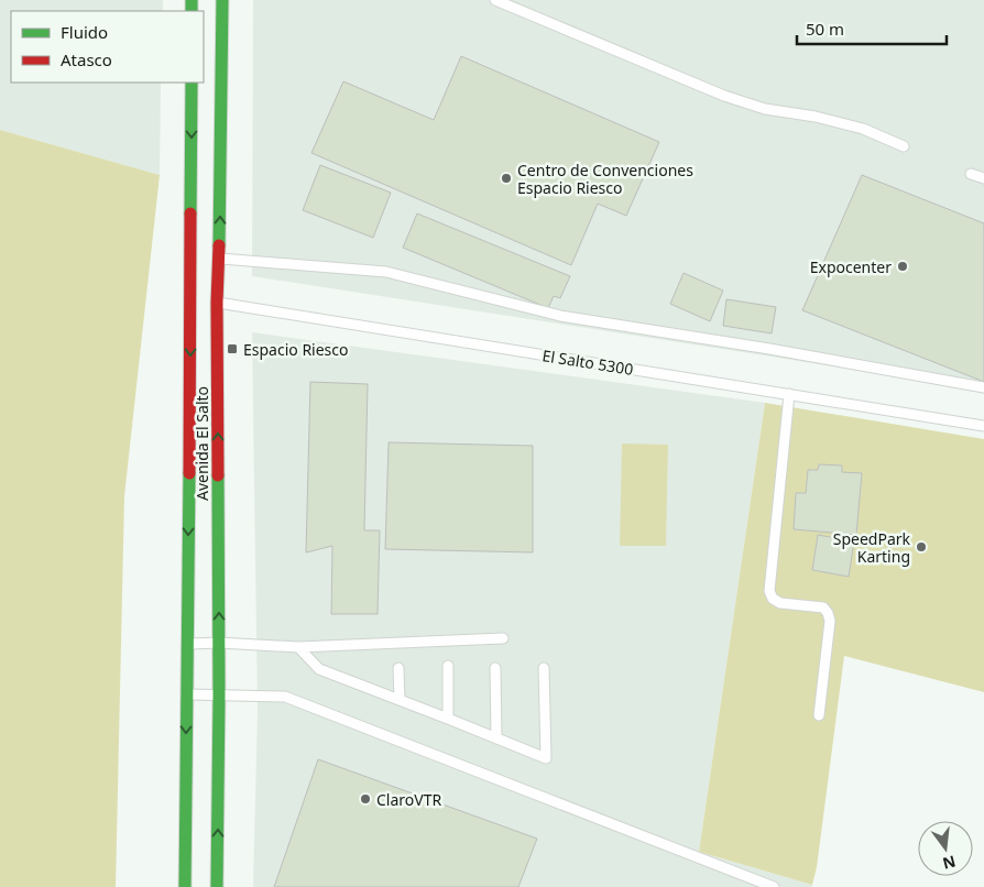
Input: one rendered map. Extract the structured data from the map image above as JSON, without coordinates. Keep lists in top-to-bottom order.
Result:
{
  "streets": {
    "main road": ["Avenida El Salto"],
    "lane": ["El Salto 5300"]
  },
  "crossings": [
    ["El Salto 5300", "Avenida El Salto"]
  ],
  "places": {
    "other": [
      "Centro de Convenciones Espacio Riesco",
      "Expocenter",
      "SpeedPark Karting",
      "ClaroVTR"
    ],
    "transit": ["Espacio Riesco"]
  },
  "legend": ["Fluido", "Atasco"],
  "scale_bar": "50 m",
  "north": "bottom"
}
